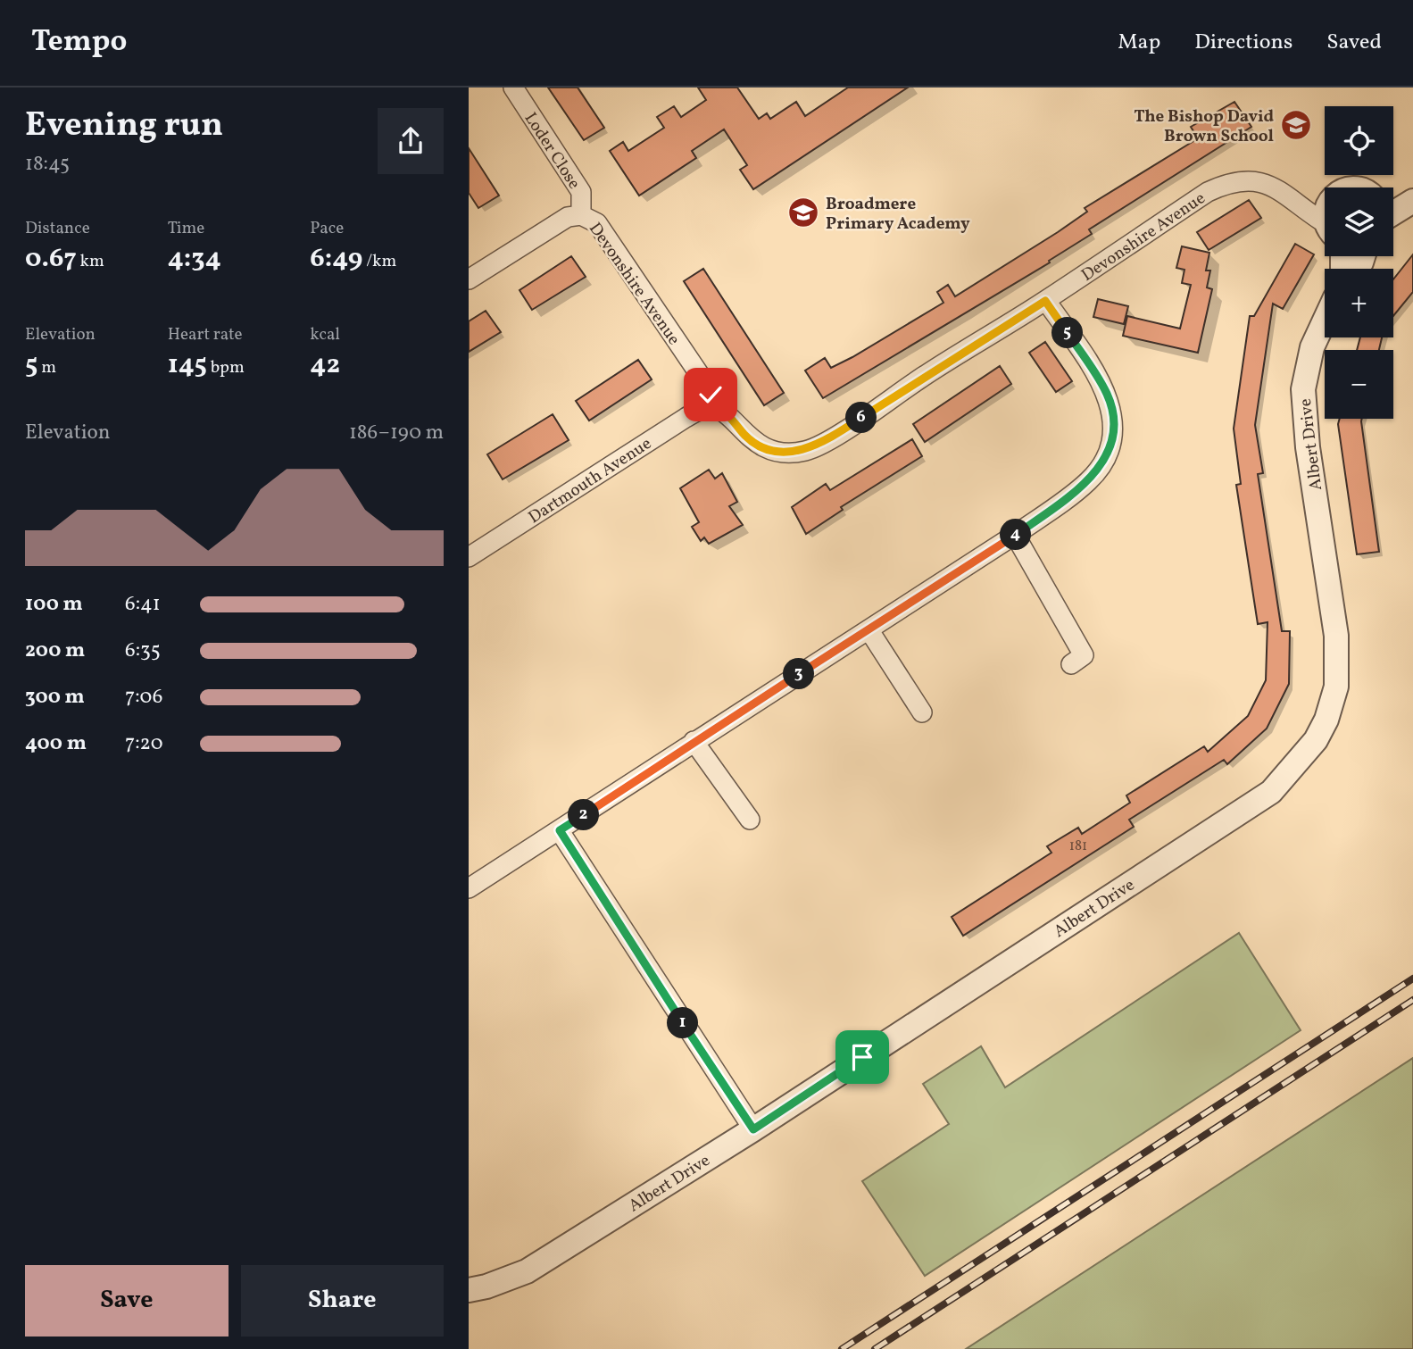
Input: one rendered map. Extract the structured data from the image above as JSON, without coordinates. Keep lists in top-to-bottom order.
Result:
{
  "streets": {
    "street": [
      "Loder Close",
      "Devonshire Avenue",
      "Albert Drive",
      "Dartmouth Avenue"
    ]
  },
  "crossings": [
    ["Loder Close", "Devonshire Avenue"],
    ["Devonshire Avenue", "Dartmouth Avenue"]
  ],
  "places": {
    "school or university": ["The Bishop David Brown School", "Broadmere Primary Academy"]
  },
  "house_numbers": ["181"],
  "page": {
    "header": "Tempo",
    "nav": ["Map", "Directions", "Saved"],
    "heading": ["Evening run", "18:45"],
    "map_buttons": ["+", "−"],
    "stats": [
      ["Distance", "0.67 km"],
      ["Time", "4:34"],
      ["Pace", "6:49 /km"],
      ["Elevation", "5 m"],
      ["Heart rate", "145 bpm"],
      ["kcal", "42"]
    ],
    "pins": [
      "5",
      "6",
      "4",
      "3",
      "2",
      "1"
    ],
    "chart": ["Elevation", "186–190 m"],
    "list": [
      {
        "name": "100 m",
        "note": "6:41"
      },
      {
        "name": "200 m",
        "note": "6:35"
      },
      {
        "name": "300 m",
        "note": "7:06"
      },
      {
        "name": "400 m",
        "note": "7:20"
      }
    ],
    "buttons": ["Save", "Share"]
  }
}
